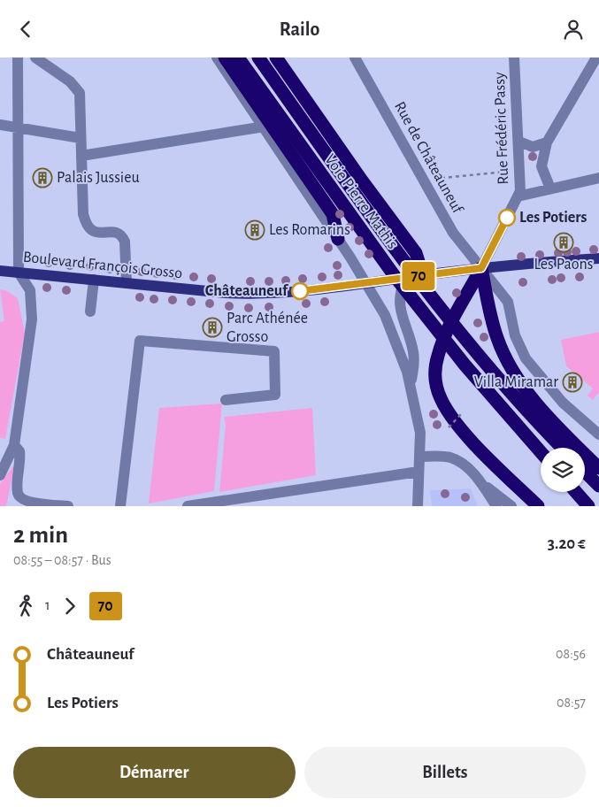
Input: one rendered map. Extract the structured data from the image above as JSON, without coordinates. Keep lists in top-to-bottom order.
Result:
{
  "streets": {
    "highway": ["Voie Pierre Mathis"],
    "main road": ["Boulevard François Grosso"],
    "street": ["Rue Frédéric Passy", "Rue de Châteauneuf"]
  },
  "crossings": [
    ["Rue Frédéric Passy", "Rue de Châteauneuf"],
    ["Rue Frédéric Passy", "Boulevard François Grosso"],
    ["Rue de Châteauneuf", "Boulevard François Grosso"]
  ],
  "places": {
    "building": [
      "Palais Jussieu",
      "Les Romarins",
      "Les Paons",
      "Parc Athénée Grosso",
      "Villa Miramar"
    ],
    "other": ["Les Potiers", "Châteauneuf"]
  },
  "lines": ["bus line 70"],
  "page": {
    "header": "Railo",
    "on_map": "70",
    "heading": ["2 min", "08:55 – 08:57 · Bus", "3.20 €"],
    "legs": ["1", "70"],
    "list": [
      {
        "name": "Châteauneuf",
        "value": "08:56"
      },
      {
        "name": "Les Potiers",
        "value": "08:57"
      }
    ],
    "buttons": ["Démarrer", "Billets"]
  }
}
